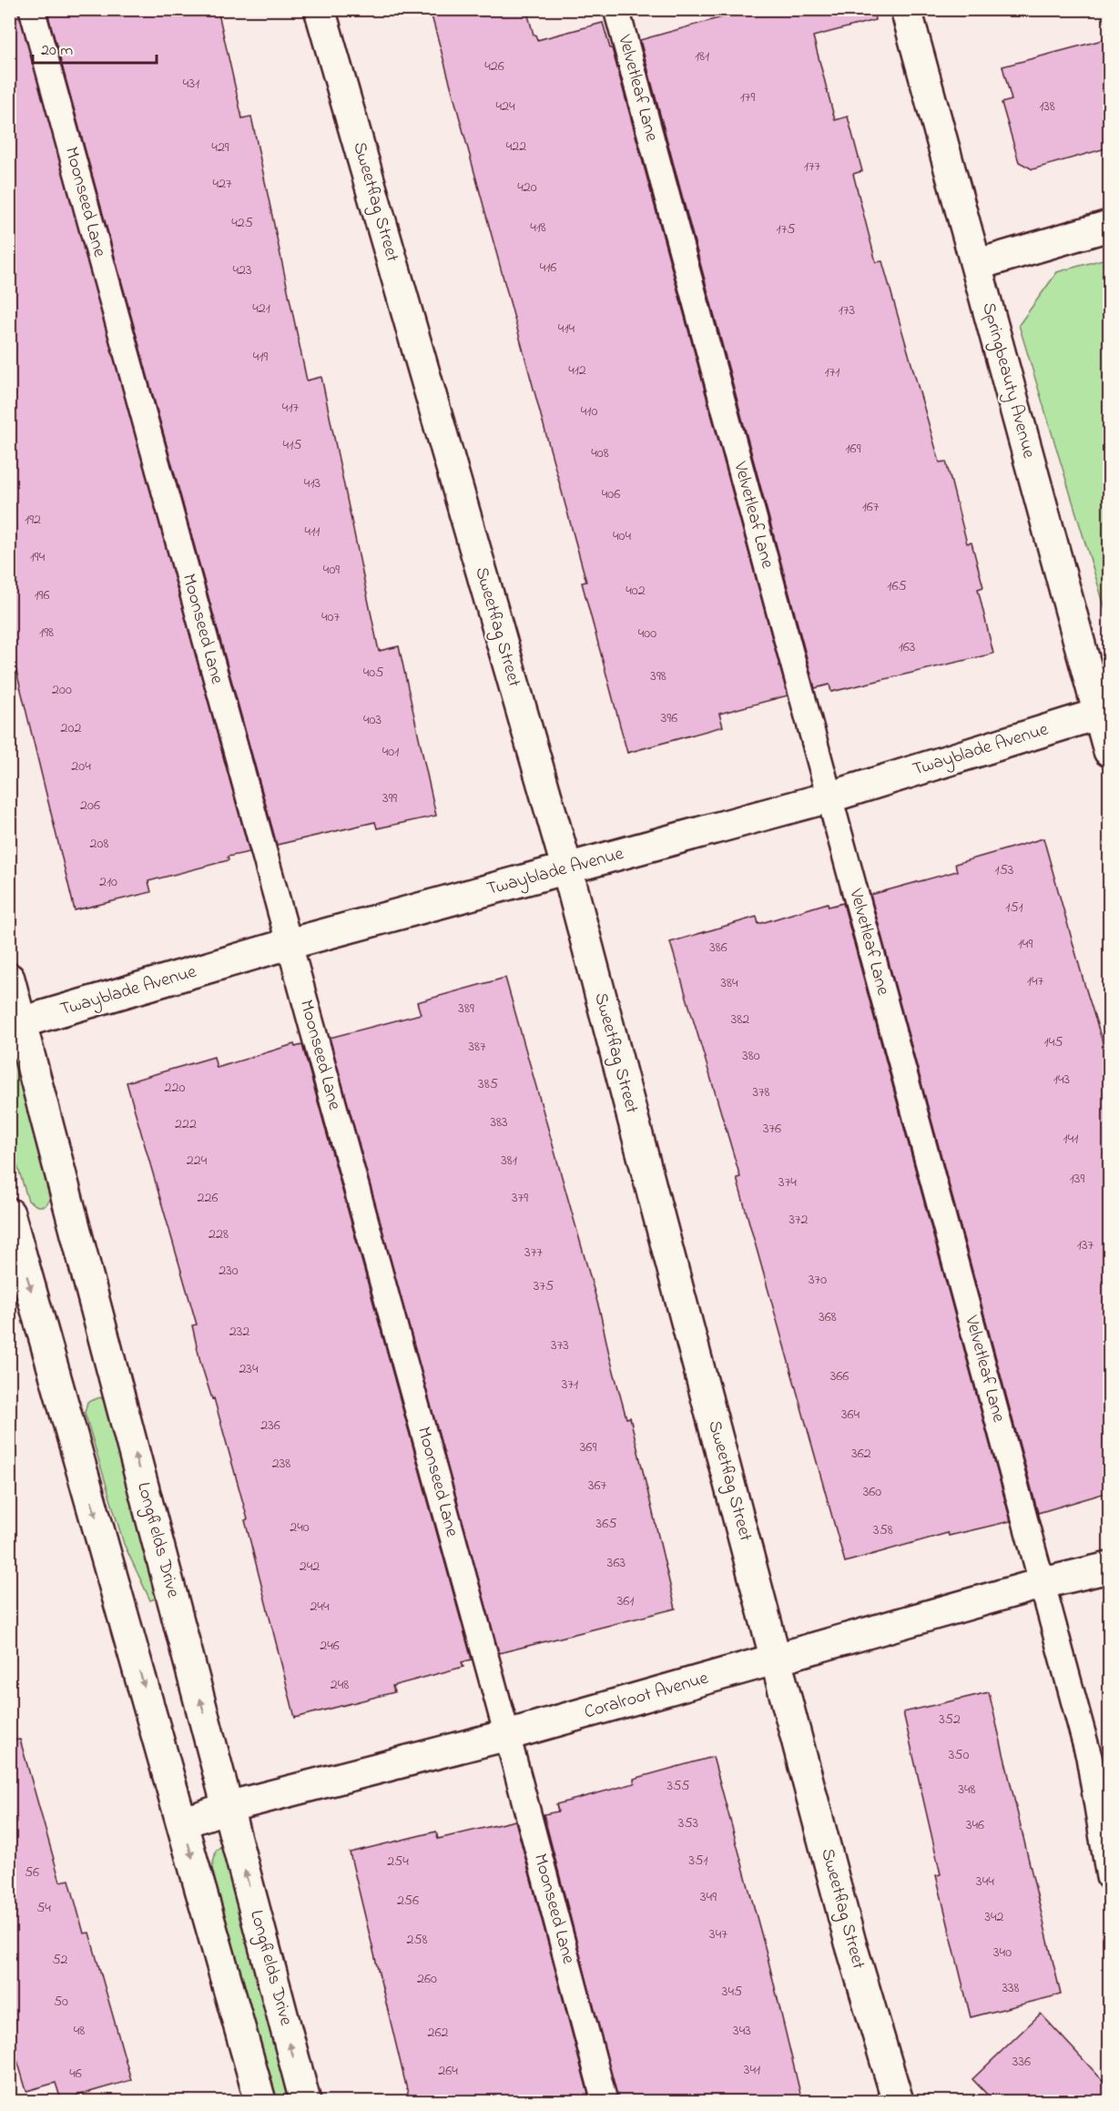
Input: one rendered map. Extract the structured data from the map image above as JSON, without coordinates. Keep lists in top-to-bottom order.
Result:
{
  "streets": {
    "street": [
      "Sweetflag Street",
      "Springbeauty Avenue",
      "Twayblade Avenue",
      "Longfields Drive",
      "Coralroot Avenue"
    ],
    "lane": ["Velvetleaf Lane", "Moonseed Lane"]
  },
  "crossings": [
    ["Velvetleaf Lane", "Twayblade Avenue"],
    ["Velvetleaf Lane", "Coralroot Avenue"],
    ["Moonseed Lane", "Twayblade Avenue"],
    ["Moonseed Lane", "Coralroot Avenue"],
    ["Sweetflag Street", "Twayblade Avenue"],
    ["Sweetflag Street", "Coralroot Avenue"],
    ["Springbeauty Avenue", "Twayblade Avenue"],
    ["Twayblade Avenue", "Longfields Drive"],
    ["Longfields Drive", "Coralroot Avenue"]
  ],
  "house_numbers": [
    "181",
    "426",
    "431",
    "179",
    "424",
    "138",
    "422",
    "429",
    "177",
    "427",
    "420",
    "425",
    "418",
    "175",
    "416",
    "423",
    "421",
    "173",
    "414",
    "419",
    "412",
    "171",
    "417",
    "410",
    "415",
    "169",
    "408",
    "413",
    "406",
    "167",
    "192",
    "411",
    "404",
    "194",
    "409",
    "165",
    "402",
    "196",
    "407",
    "198",
    "400",
    "163",
    "405",
    "398",
    "200",
    "396",
    "403",
    "202",
    "401",
    "204",
    "399",
    "206",
    "208",
    "153",
    "210",
    "151",
    "149",
    "386",
    "147",
    "384",
    "389",
    "382",
    "145",
    "387",
    "380",
    "143",
    "385",
    "220",
    "378",
    "383",
    "222",
    "376",
    "141",
    "224",
    "381",
    "139",
    "374",
    "226",
    "379",
    "372",
    "228",
    "137",
    "377",
    "230",
    "370",
    "375",
    "368",
    "232",
    "373",
    "234",
    "366",
    "371",
    "364",
    "236",
    "369",
    "362",
    "238",
    "367",
    "360",
    "365",
    "240",
    "358",
    "363",
    "242",
    "361",
    "244",
    "246",
    "248",
    "352",
    "350",
    "355",
    "348",
    "353",
    "346",
    "351",
    "254",
    "56",
    "344",
    "349",
    "256",
    "54",
    "342",
    "347",
    "258",
    "340",
    "52",
    "260",
    "338",
    "345",
    "50",
    "48",
    "343",
    "262",
    "336",
    "341",
    "264",
    "46"
  ],
  "scale_bar": "20 m"
}
